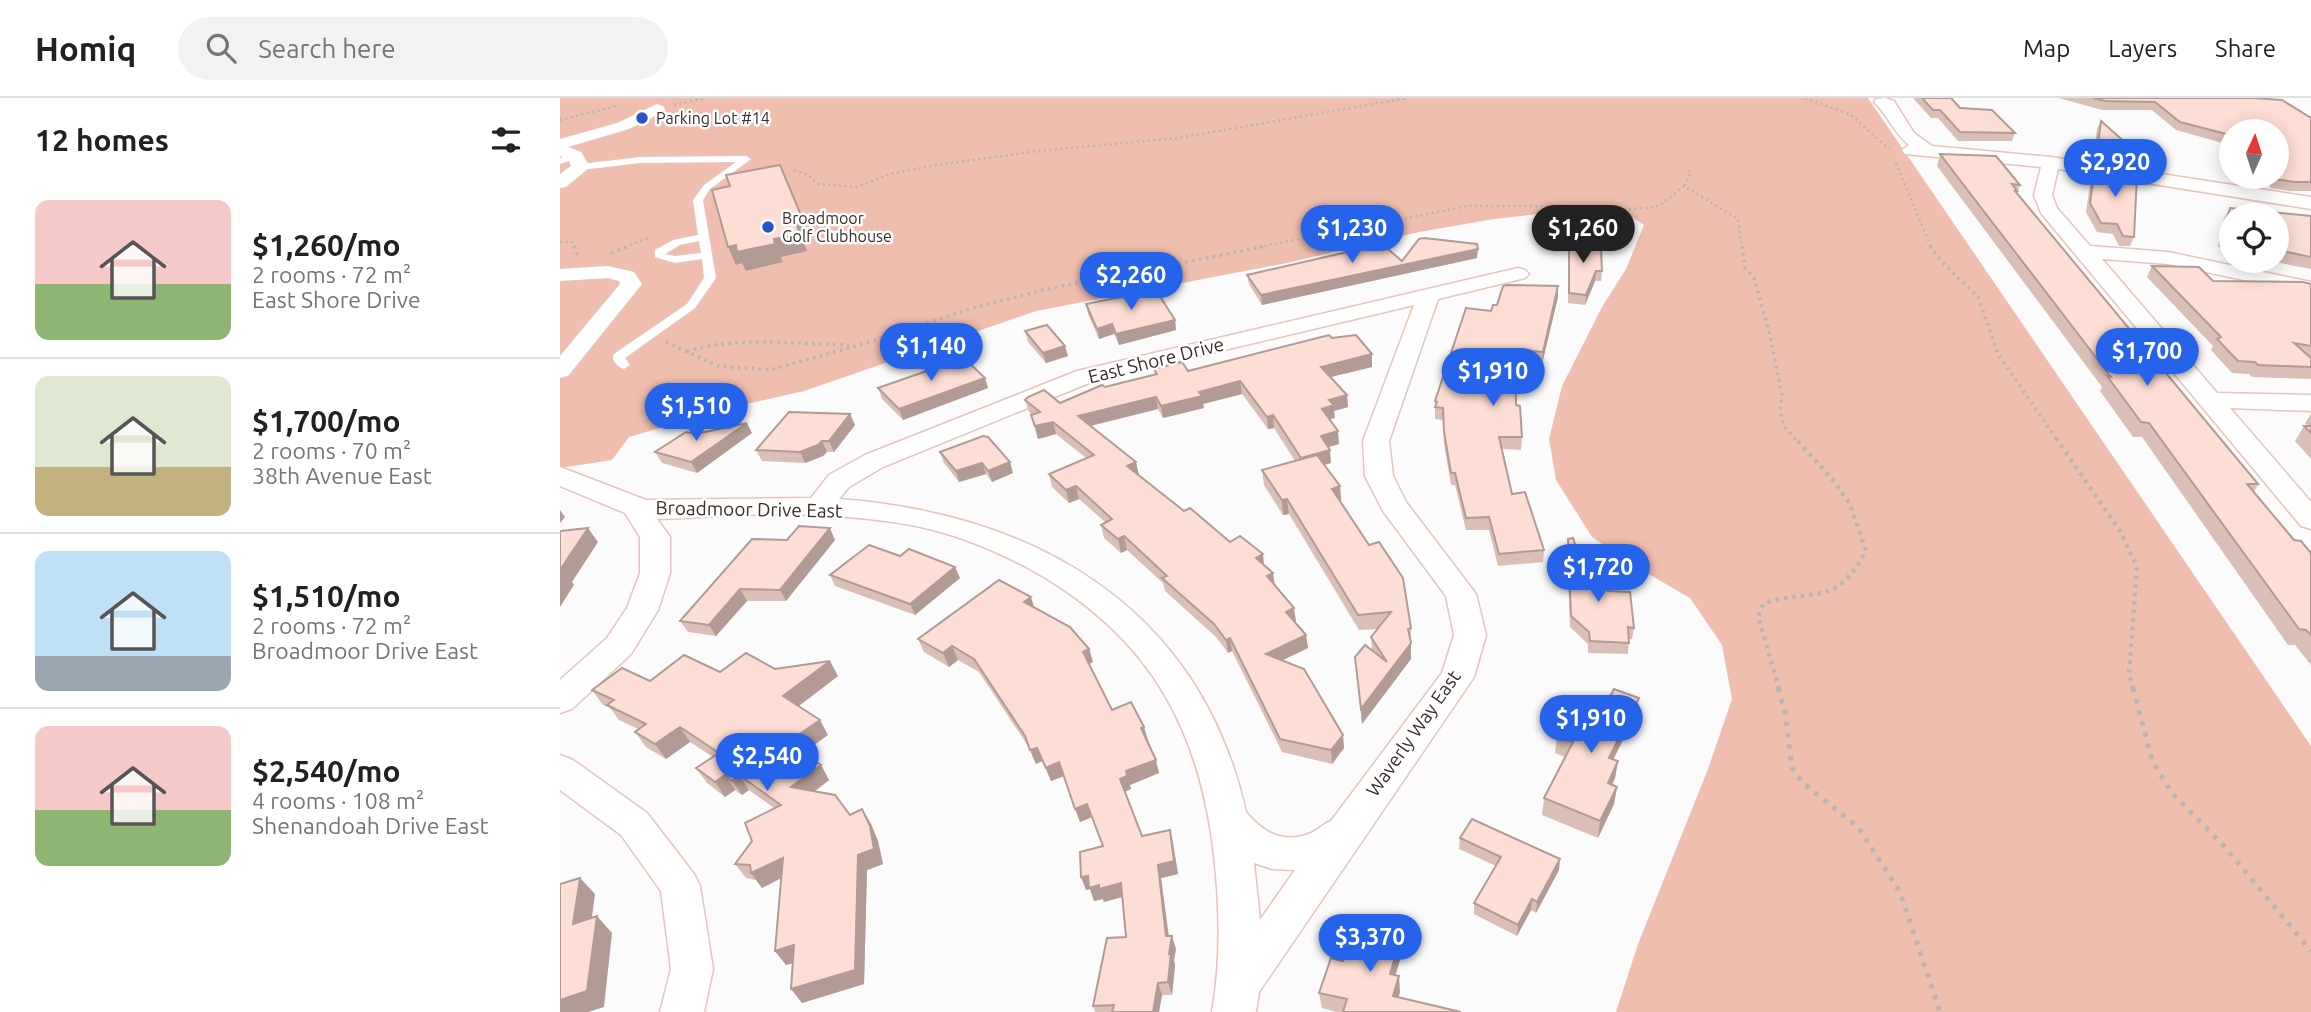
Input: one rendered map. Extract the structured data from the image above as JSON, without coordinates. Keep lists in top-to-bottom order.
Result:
{
  "streets": {
    "street": ["East Shore Drive", "Broadmoor Drive East", "Waverly Way East"]
  },
  "crossings": [
    ["East Shore Drive", "Broadmoor Drive East"],
    ["East Shore Drive", "Waverly Way East"],
    ["Broadmoor Drive East", "Waverly Way East"]
  ],
  "places": ["Parking Lot #14", "Broadmoor Golf Clubhouse"],
  "north": "top",
  "page": {
    "header": "Homiq",
    "search": "Search here",
    "nav": ["Map", "Layers", "Share"],
    "heading": "12 homes",
    "price": [
      "$2,920",
      "$1,230",
      "$1,260",
      "$2,260",
      "$1,140",
      "$1,700",
      "$1,910",
      "$1,510",
      "$1,720",
      "$1,910",
      "$2,540",
      "$3,370"
    ],
    "list": [
      {
        "name": "$1,260/mo",
        "note": "2 rooms · 72 m² · East Shore Drive"
      },
      {
        "name": "$1,700/mo",
        "note": "2 rooms · 70 m² · 38th Avenue East"
      },
      {
        "name": "$1,510/mo",
        "note": "2 rooms · 72 m² · Broadmoor Drive East"
      },
      {
        "name": "$2,540/mo",
        "note": "4 rooms · 108 m² · Shenandoah Drive East"
      }
    ]
  }
}
